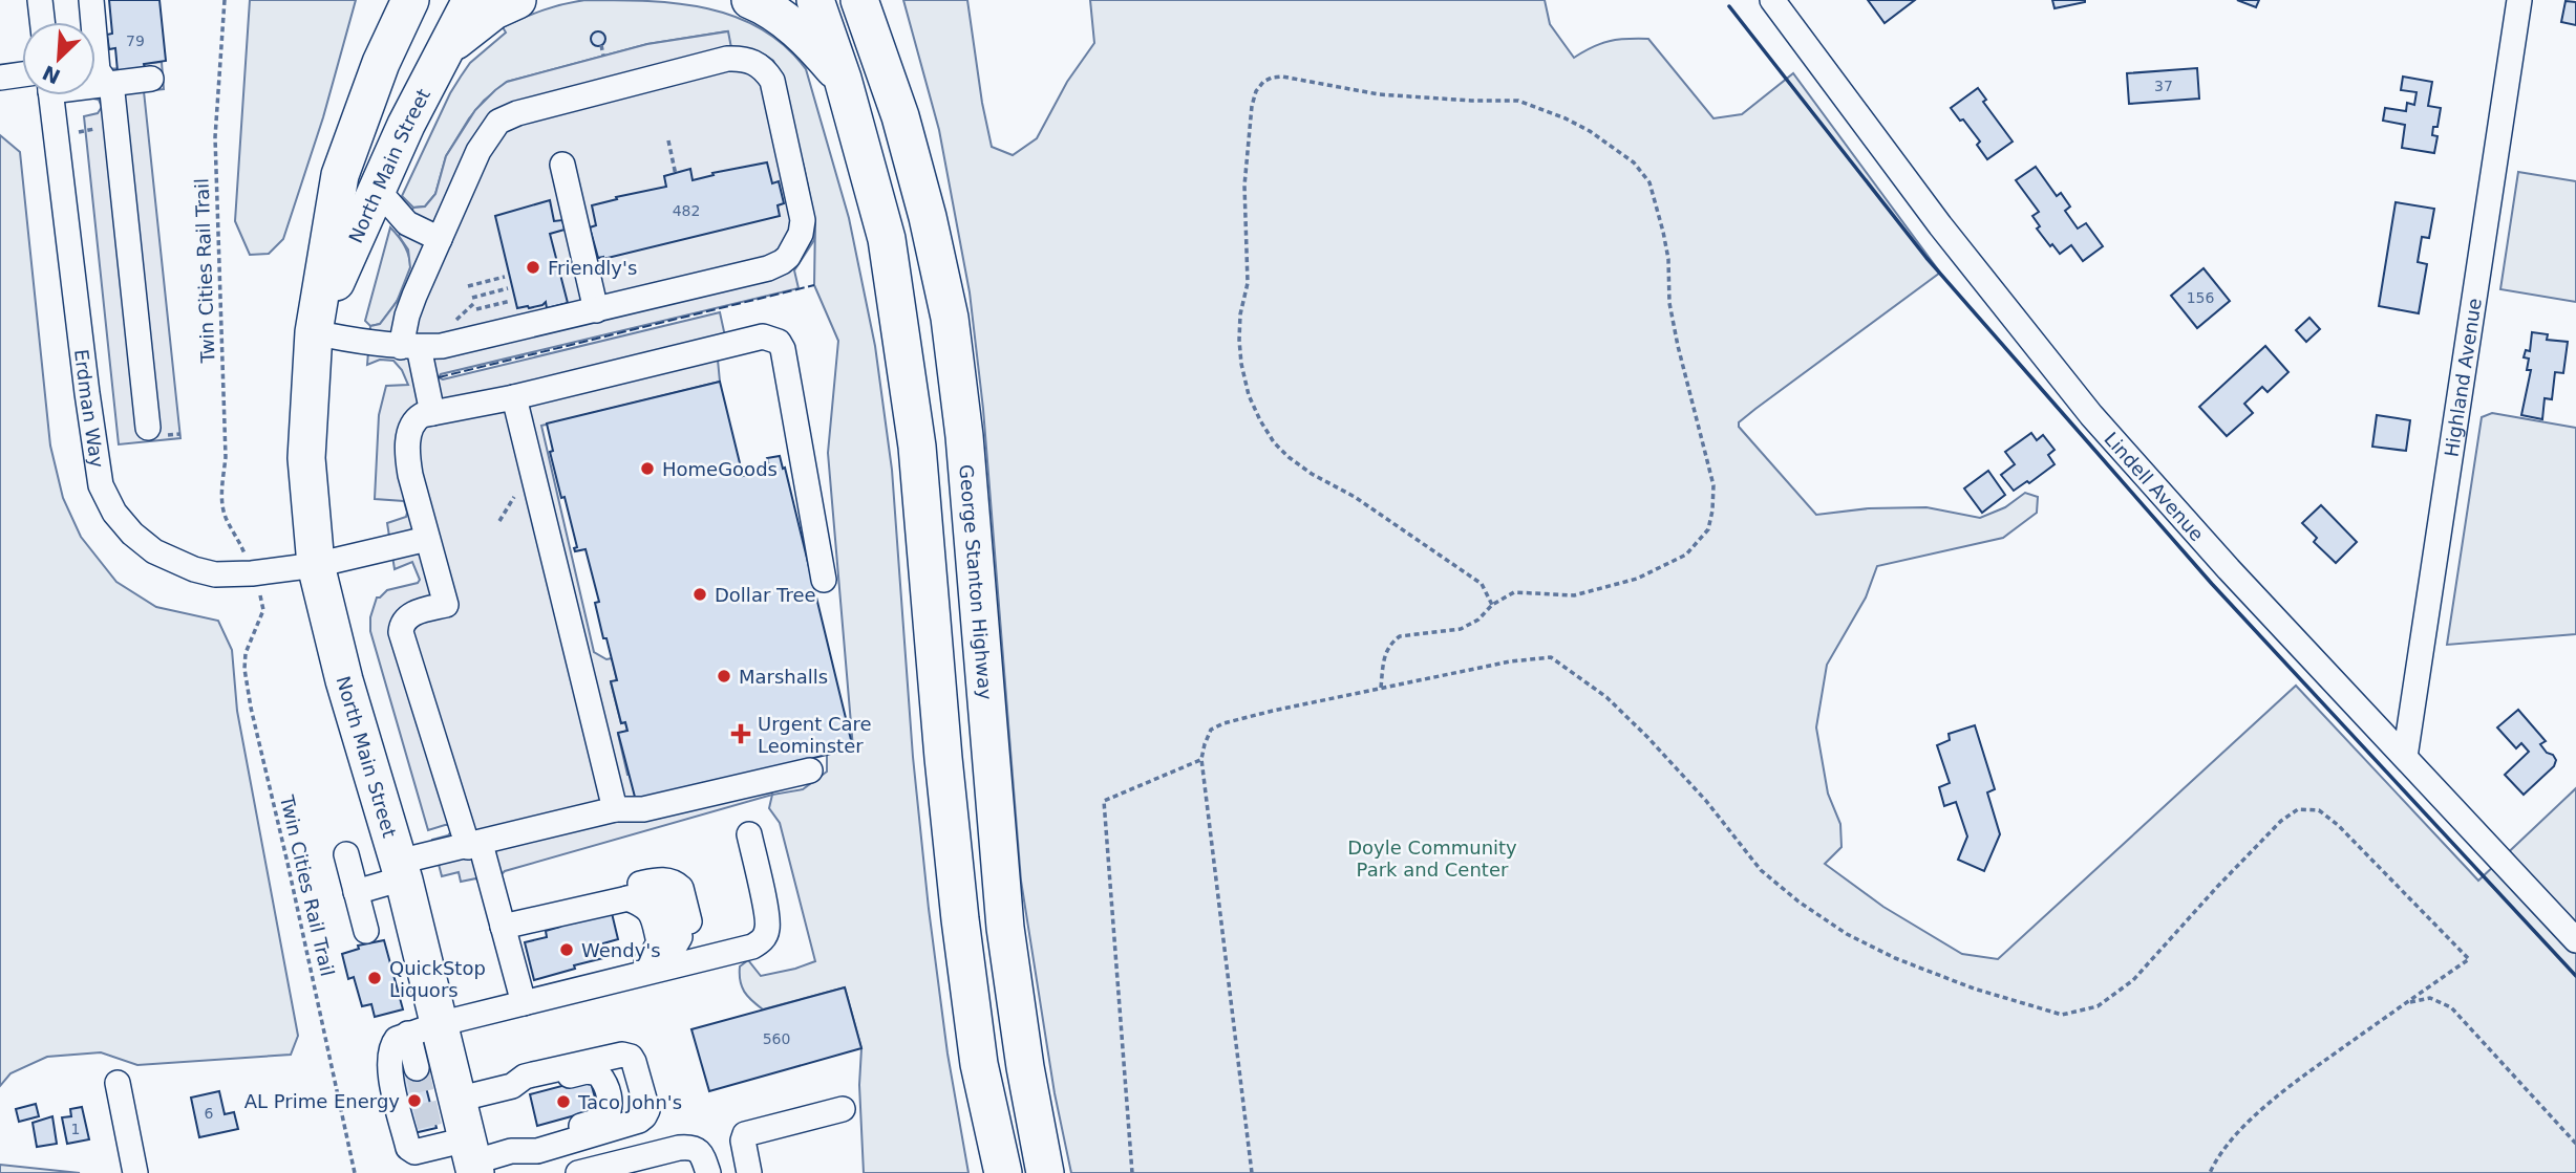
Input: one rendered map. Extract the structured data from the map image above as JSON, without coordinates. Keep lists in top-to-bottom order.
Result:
{
  "streets": {
    "highway": ["North Main Street", "George Stanton Highway"],
    "street": ["Highland Avenue", "Erdman Way", "Lindell Avenue"],
    "path": ["Twin Cities Rail Trail"]
  },
  "crossings": [
    ["North Main Street", "Erdman Way"],
    ["Highland Avenue", "Lindell Avenue"]
  ],
  "parks": ["Doyle Community Park and Center"],
  "places": {
    "other": [
      "Friendly's",
      "HomeGoods",
      "Dollar Tree",
      "Marshalls",
      "Wendy's",
      "QuickStop Liquors",
      "AL Prime Energy",
      "Taco John's"
    ],
    "health": ["Urgent Care Leominster"]
  },
  "house_numbers": [
    "79",
    "37",
    "482",
    "156",
    "560",
    "6",
    "1"
  ],
  "north": "bottom left"
}
